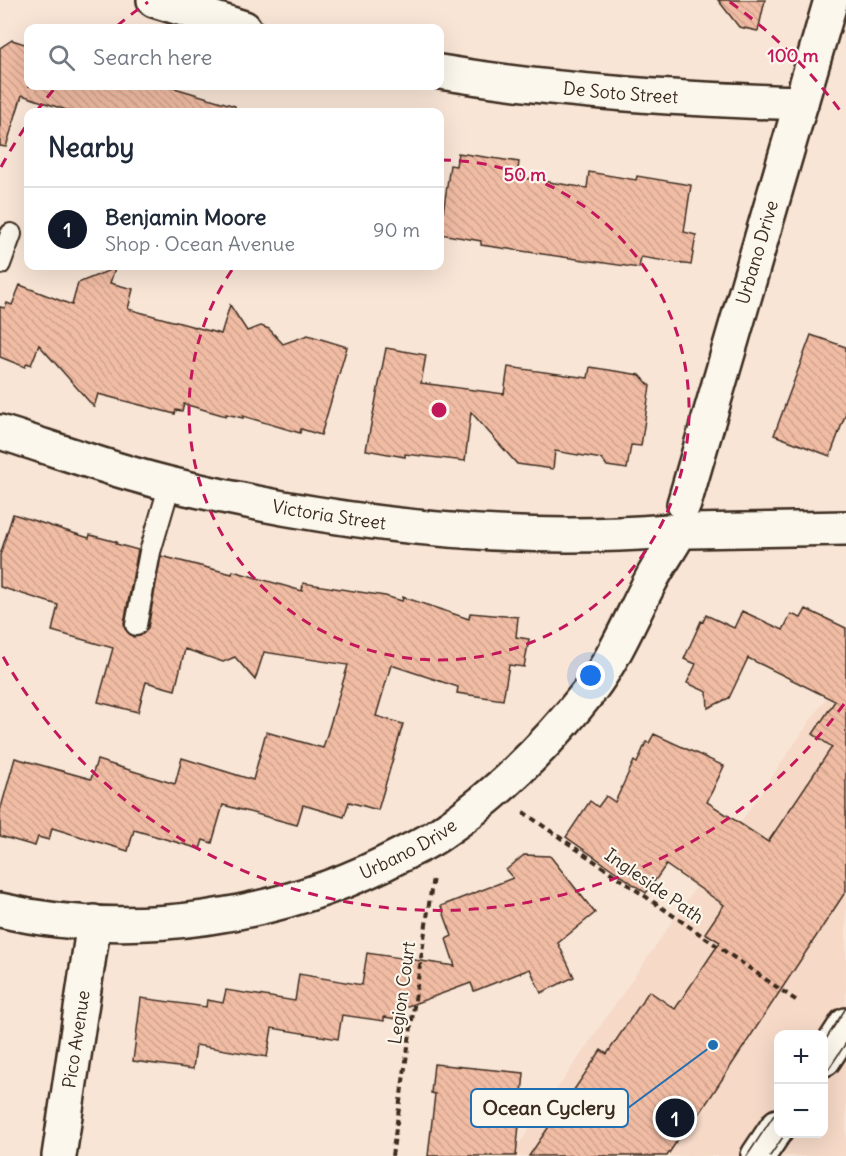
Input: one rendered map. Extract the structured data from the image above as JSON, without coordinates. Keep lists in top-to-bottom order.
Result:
{
  "streets": {
    "street": [
      "De Soto Street",
      "Urbano Drive",
      "Victoria Street",
      "Pico Avenue"
    ],
    "path": ["Ingleside Path", "Legion Court"]
  },
  "crossings": [
    ["De Soto Street", "Urbano Drive"],
    ["Urbano Drive", "Victoria Street"],
    ["Urbano Drive", "Ingleside Path"],
    ["Urbano Drive", "Legion Court"],
    ["Urbano Drive", "Pico Avenue"]
  ],
  "places": ["Ocean Cyclery"],
  "page": {
    "search": "Search here",
    "heading": "Nearby",
    "list": [
      {
        "mark": "1",
        "name": "Benjamin Moore",
        "note": "Shop · Ocean Avenue",
        "value": "90 m"
      }
    ],
    "map_buttons": ["+", "−"],
    "pins": "1"
  },
  "rings": ["100 m", "50 m"]
}
